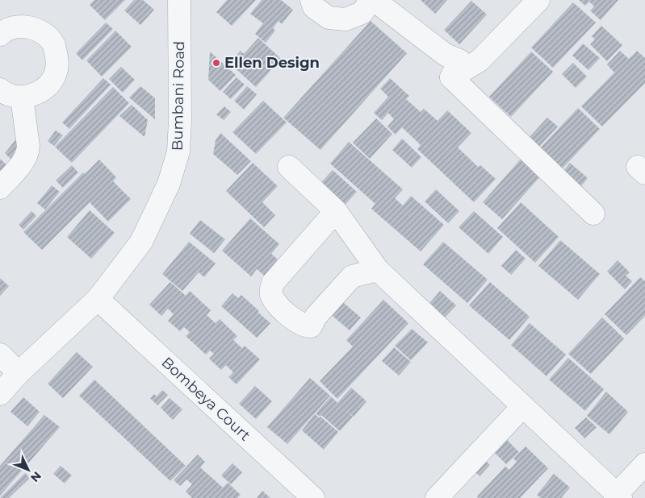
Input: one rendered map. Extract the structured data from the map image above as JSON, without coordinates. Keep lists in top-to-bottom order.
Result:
{
  "streets": {
    "street": ["Bumbani Road", "Bombeya Court"]
  },
  "crossings": [
    ["Bumbani Road", "Bombeya Court"]
  ],
  "places": ["Ellen Design"],
  "north": "bottom right"
}
